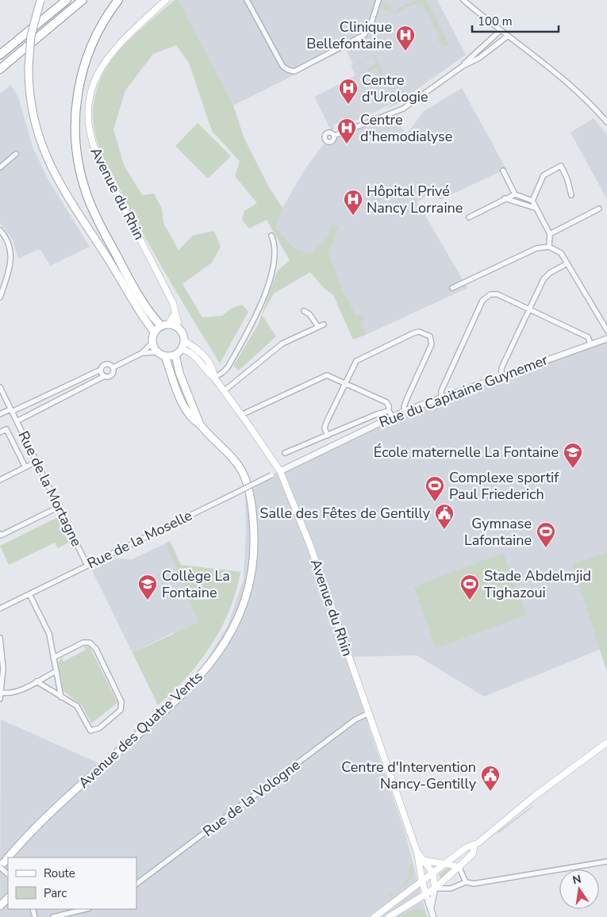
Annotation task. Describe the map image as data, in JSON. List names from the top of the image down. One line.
{"streets":{"main road":["Avenue du Rhin","Avenue des Quatre Vents"],"street":["Rue du Capitaine Guynemer","Rue de la Mortagne","Rue de la Moselle","Rue de la Vologne"]},"crossings":[["Avenue du Rhin","Rue du Capitaine Guynemer"],["Avenue du Rhin","Rue de la Moselle"],["Avenue du Rhin","Avenue des Quatre Vents"],["Avenue du Rhin","Rue de la Vologne"],["Rue du Capitaine Guynemer","Rue de la Moselle"],["Rue de la Mortagne","Rue de la Moselle"]],"places":{"hospital":["Clinique Bellefontaine","Centre d'Urologie","Centre d'hemodialyse","Hôpital Privé Nancy Lorraine"],"school or university":["École maternelle La Fontaine","Collège La Fontaine"],"sports":["Complexe sportif Paul Friederich","Gymnase Lafontaine","Stade Abdelmjid Tighazoui"],"public building":["Salle des Fêtes de Gentilly","Centre d'Intervention Nancy-Gentilly"]},"legend":["Route","Parc"],"scale_bar":"100 m","north":"top"}
